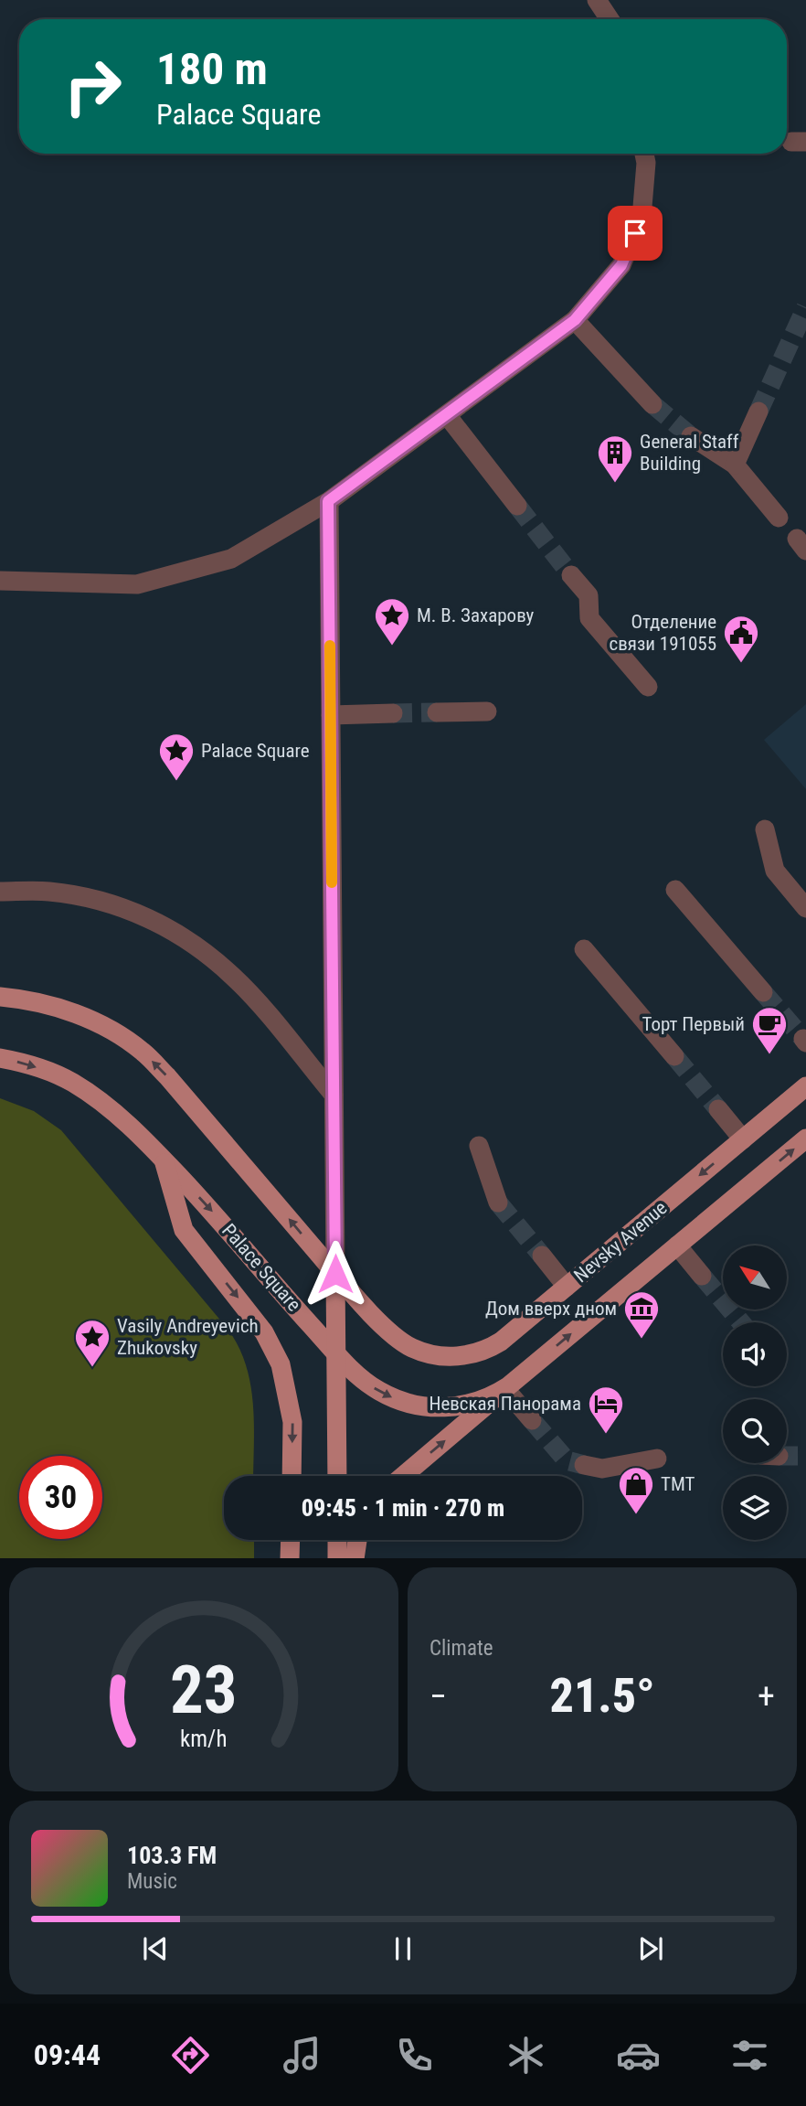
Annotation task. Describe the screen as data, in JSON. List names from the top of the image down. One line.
{"streets":{"main road":["Nevsky Avenue","Palace Square"]},"crossings":[["Nevsky Avenue","Palace Square"]],"places":{"building":["General Staff Building"],"place":["М. В. Захарову","Palace Square","Vasily Andreyevich Zhukovsky"],"public building":["Отделение связи 191055"],"cafe":["Торт Первый"],"museum":["Дом вверх дном"],"hotel":["Невская Панорама"],"shop":["ТМТ"]},"north":"top left","page":{"turn":["180 m","Palace Square"],"limit":"30","trip":"09:45 · 1 min · 270 m","tile":"Climate","heat":["−","21.5°","+"],"song":["103.3 FM","Music"],"tabs":"09:44","gauge":["23","km/h"]}}
